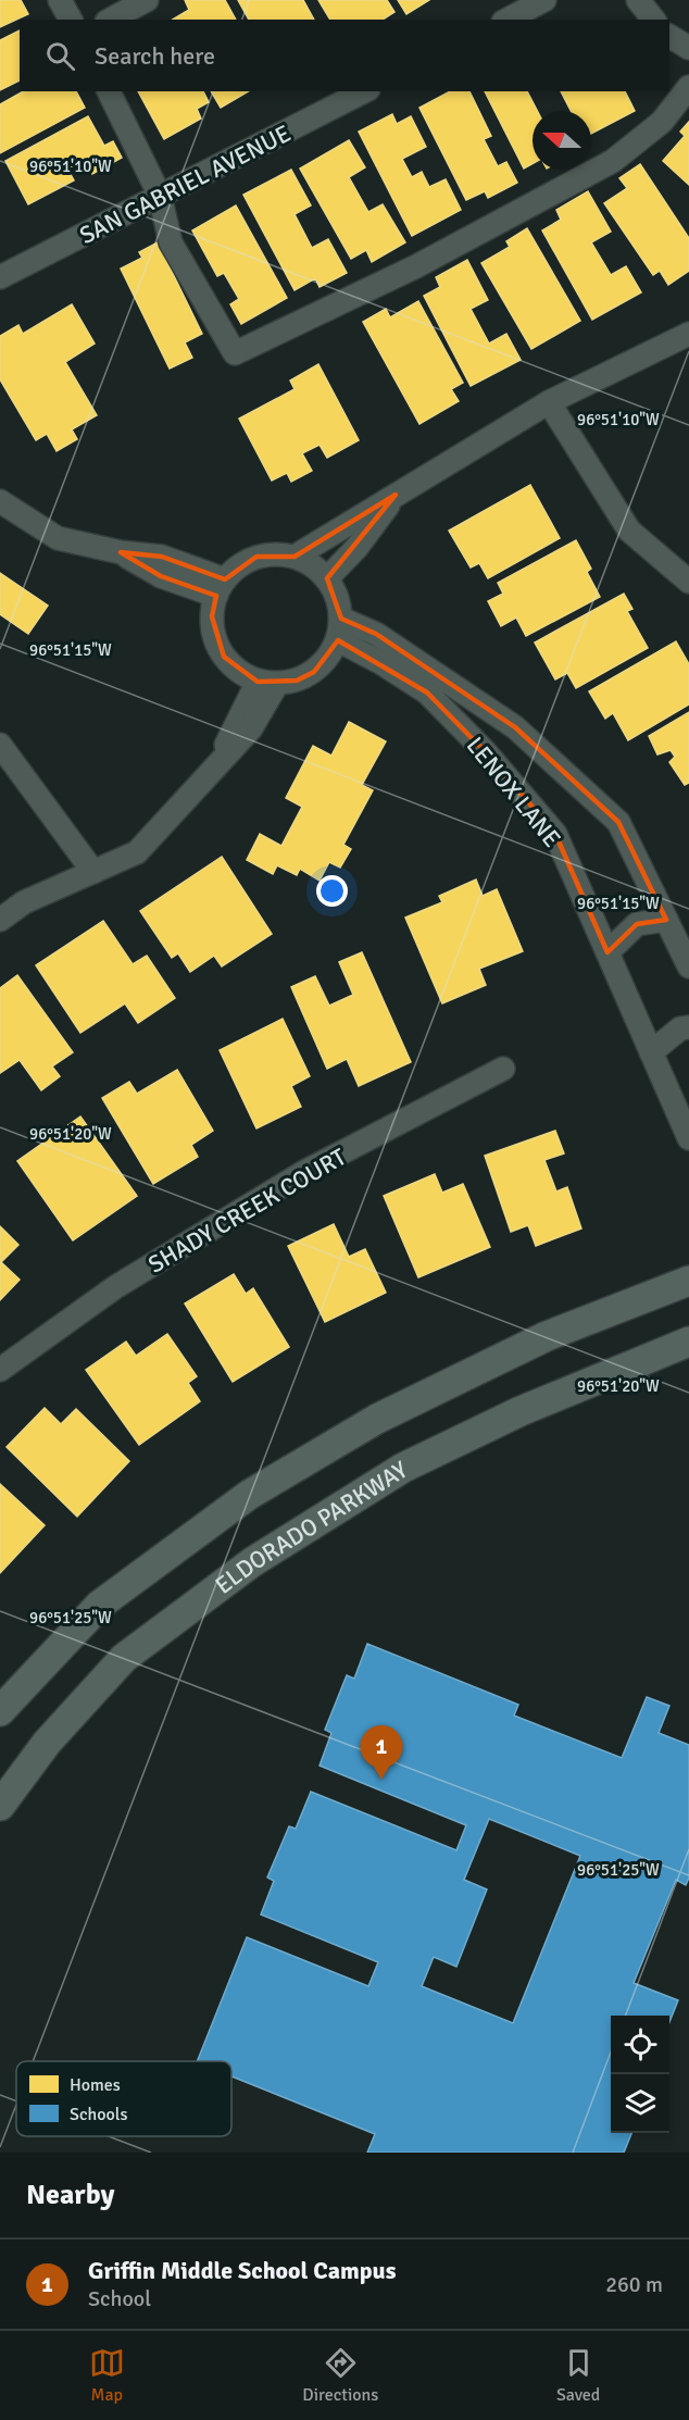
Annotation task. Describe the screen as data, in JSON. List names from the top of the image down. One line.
{"streets":{"main road":["ELDORADO PARKWAY"],"street":["SAN GABRIEL AVENUE","LENOX LANE","SHADY CREEK COURT"]},"legend":["Homes","Schools"],"north":"left","page":{"search":"Search here","pins":"1","heading":"Nearby","list":[{"mark":"1","name":"Griffin Middle School Campus","note":"School","value":"260 m"}],"nav":["Map","Directions","Saved"]},"coordinates":["96°51'10\"W","96°51'15\"W","96°51'20\"W","96°51'25\"W"]}
